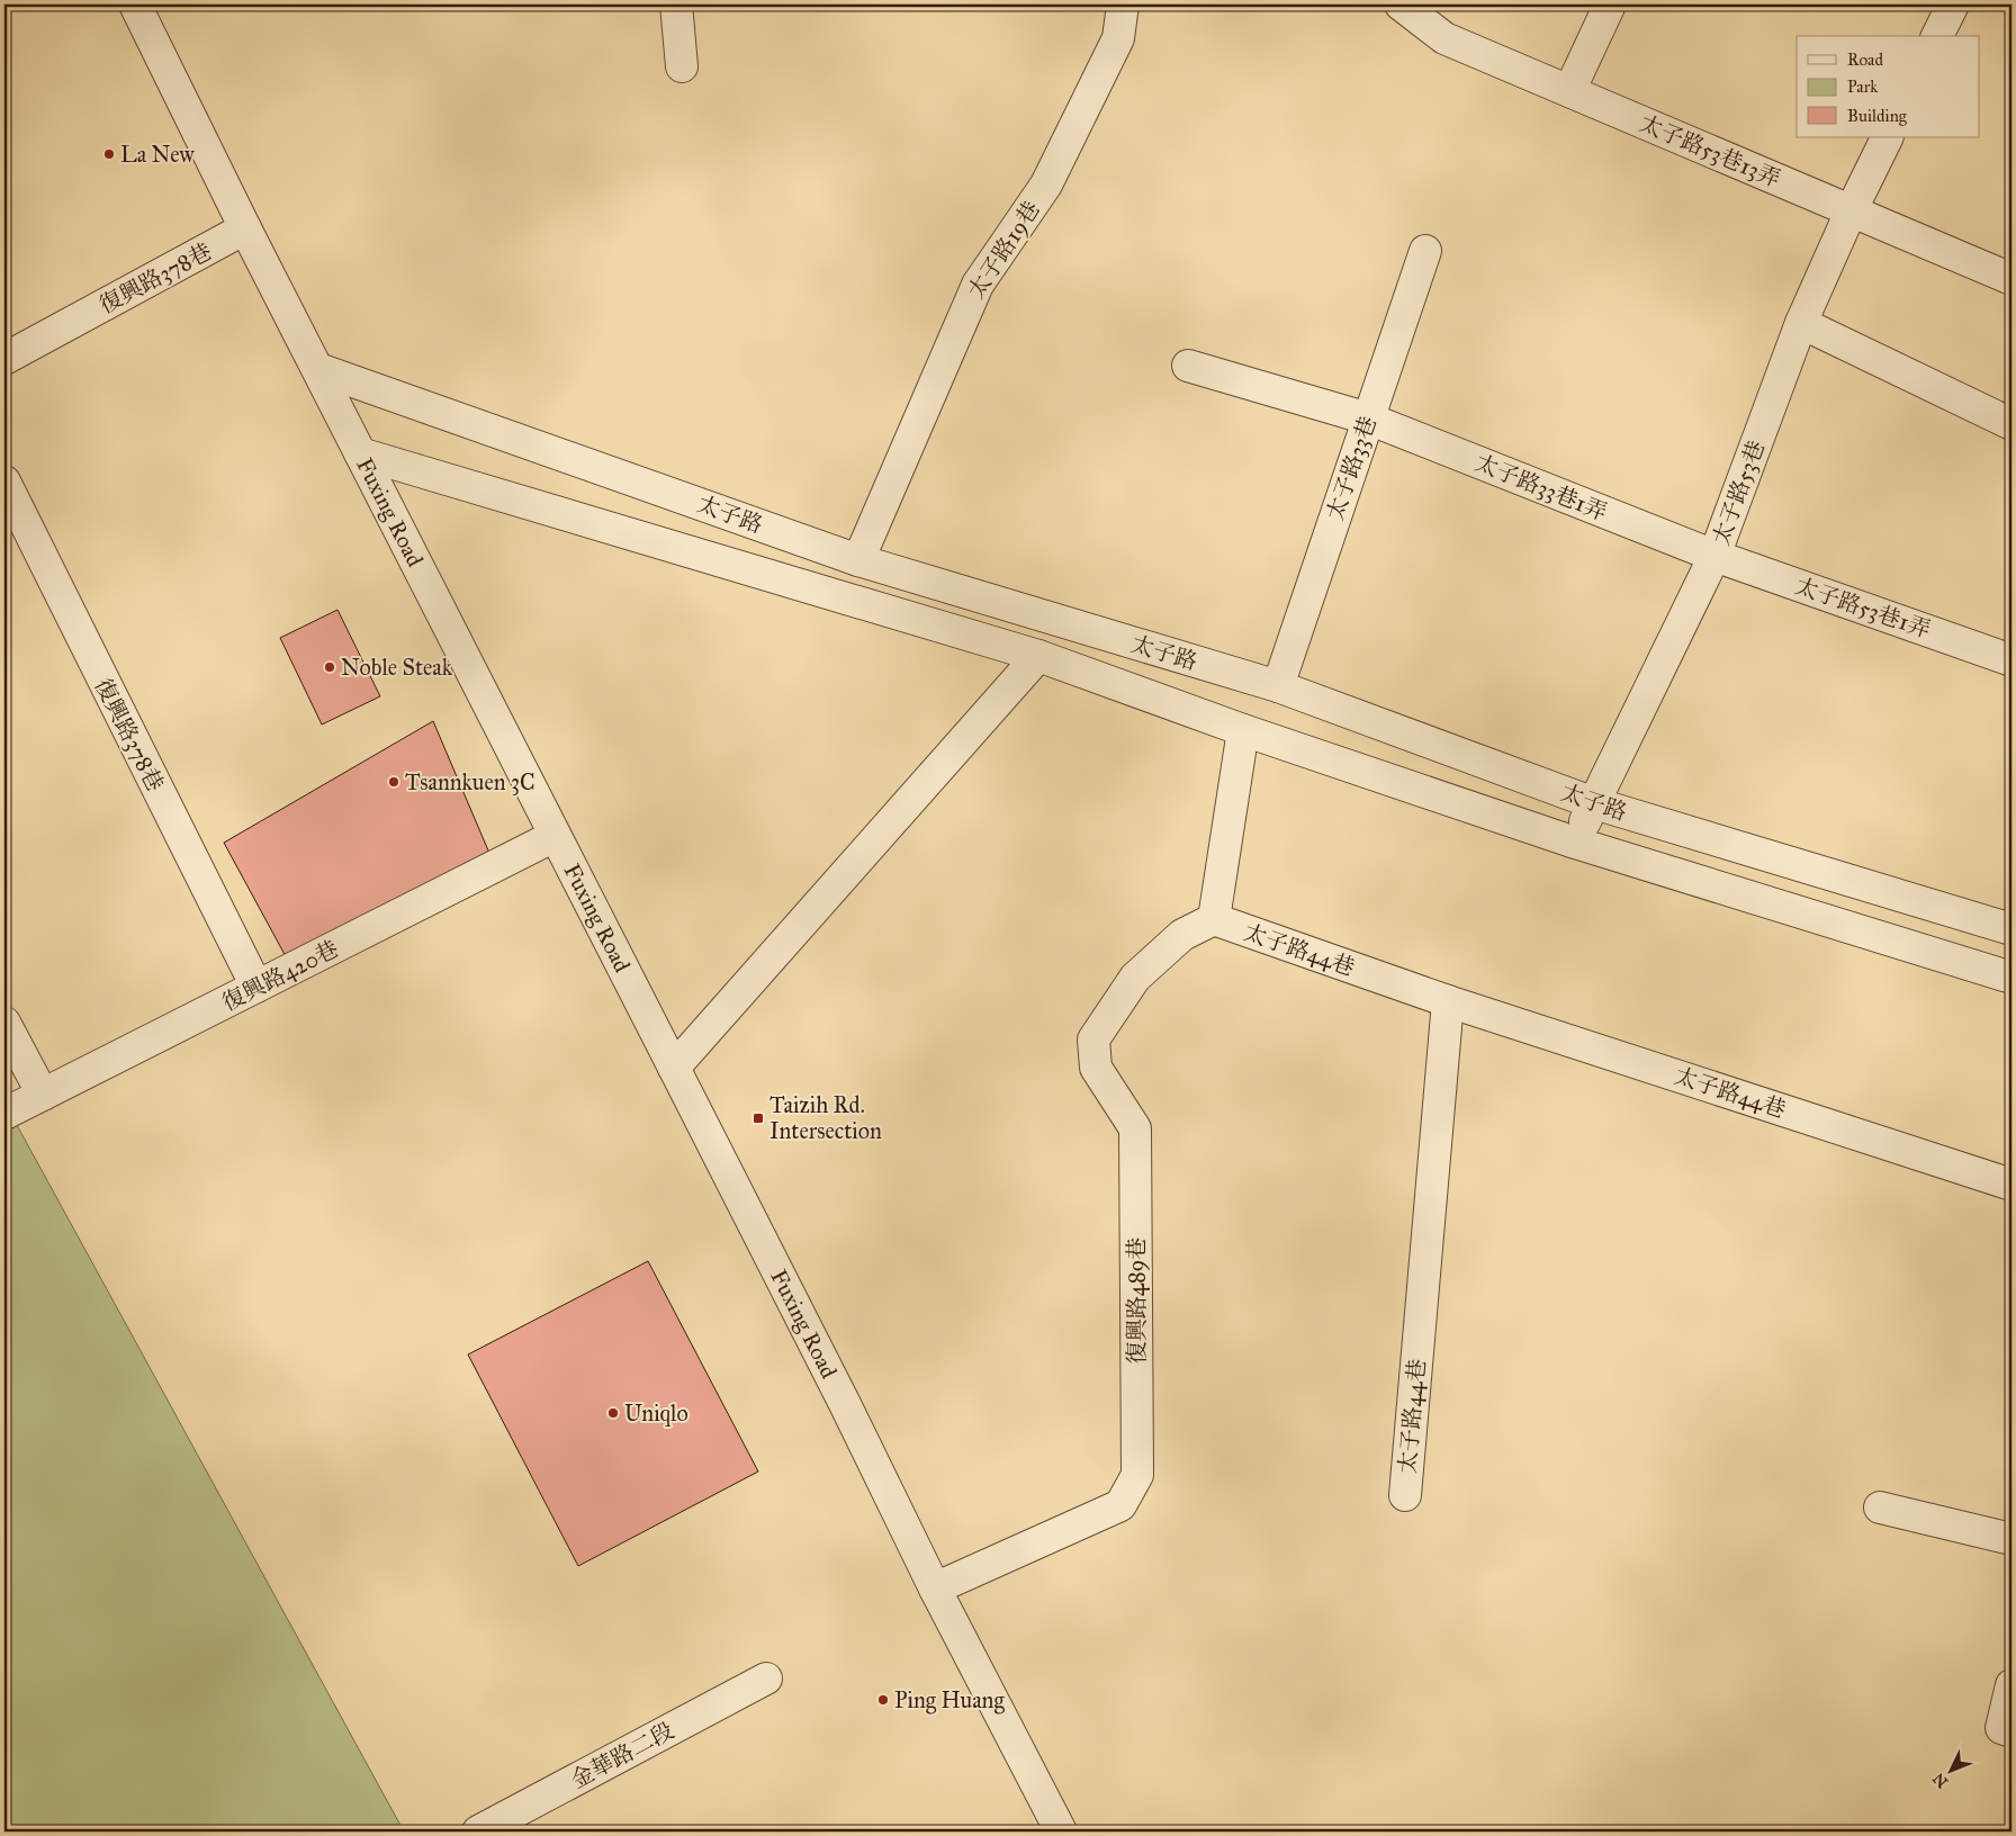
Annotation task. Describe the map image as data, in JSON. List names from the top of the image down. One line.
{"streets":{"street":["太子路53巷13弄","太子路19巷","復興路378巷","太子路33巷","太子路33巷1弄","太子路53巷","Fuxing Road","太子路","太子路53巷1弄","太子路44巷","復興路420巷","復興路489巷","金華路二段"]},"crossings":[["太子路53巷13弄","太子路53巷"],["太子路19巷","太子路"],["復興路378巷","Fuxing Road"],["復興路378巷","復興路420巷"],["太子路33巷","太子路33巷1弄"],["太子路33巷","太子路"],["太子路33巷1弄","太子路53巷"],["太子路33巷1弄","太子路53巷1弄"],["太子路53巷","太子路"],["太子路53巷","太子路53巷1弄"],["Fuxing Road","太子路"],["Fuxing Road","復興路420巷"],["Fuxing Road","復興路489巷"],["太子路","太子路44巷"],["太子路44巷","復興路489巷"]],"places":{"other":["La New","Noble Steak","Tsannkuen 3C","Uniqlo","Ping Huang"],"transit":["Taizih Rd. Intersection"]},"legend":["Road","Park","Building"],"north":"bottom left"}
